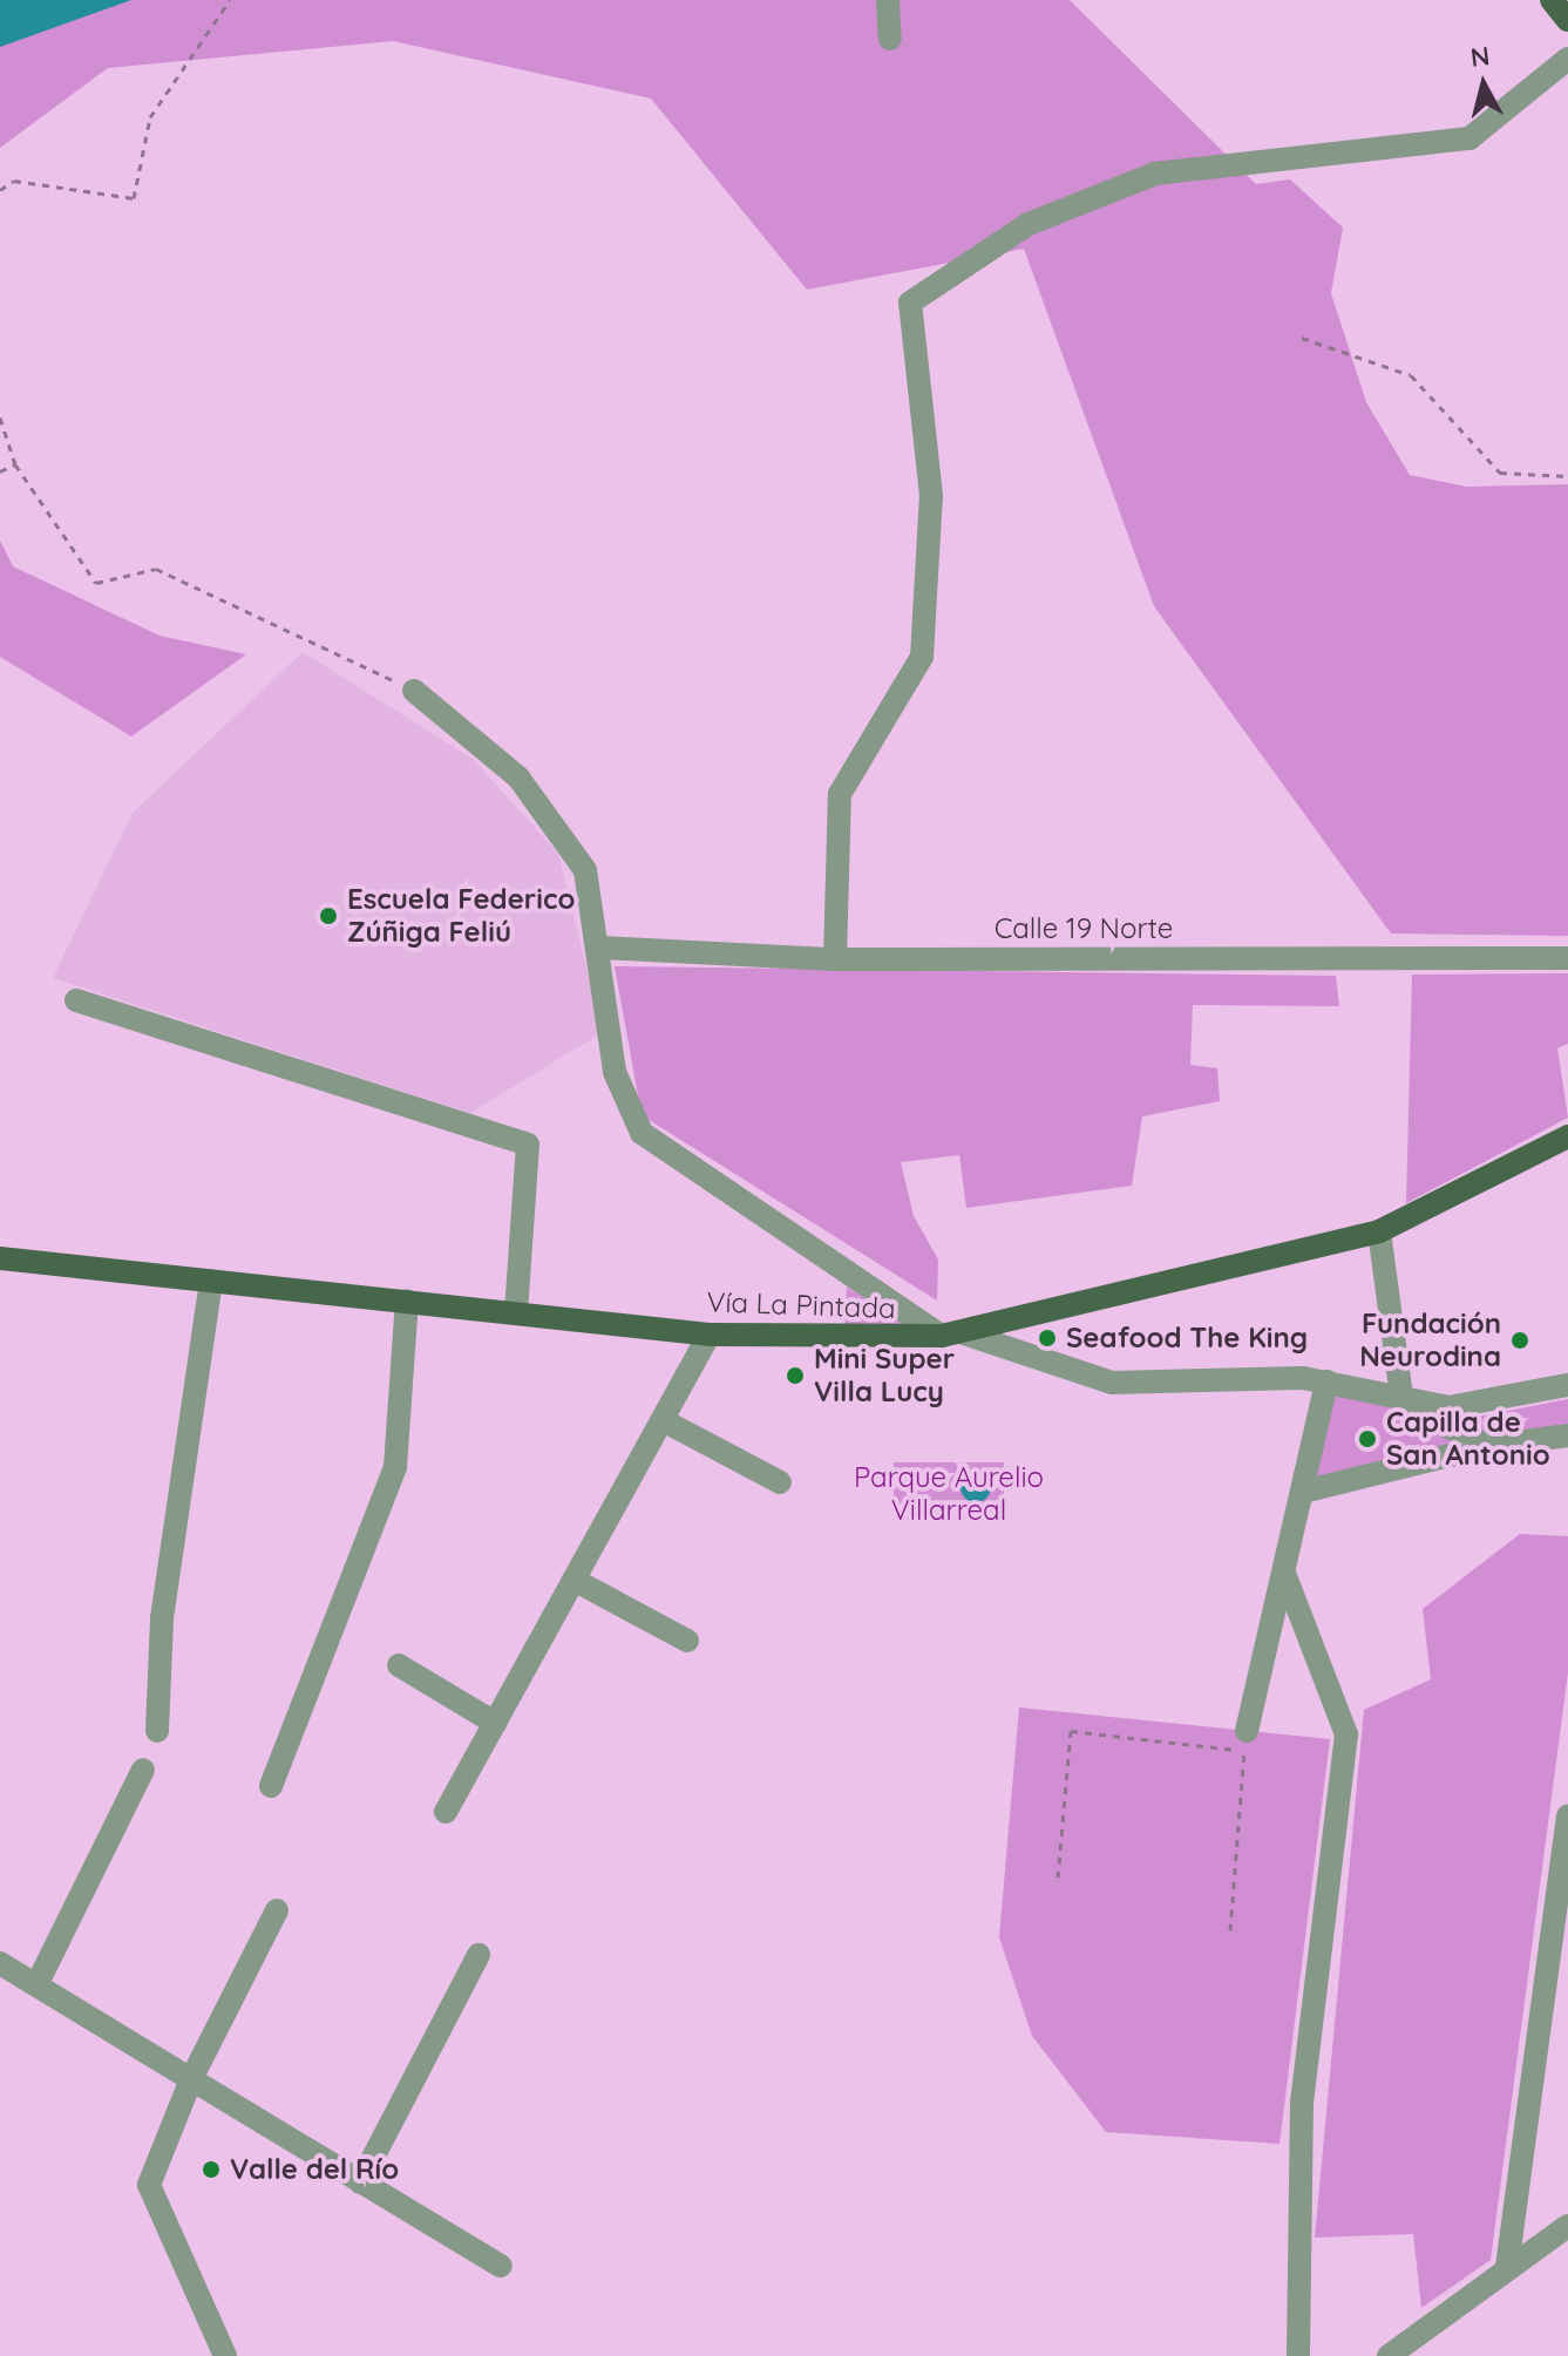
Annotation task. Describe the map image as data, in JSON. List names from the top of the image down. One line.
{"streets":{"main road":["Vía La Pintada"],"street":["Calle 19 Norte"]},"parks":["Parque Aurelio Villarreal"],"places":["Escuela Federico Zúñiga Feliú","Seafood The King","Fundación Neurodina","Mini Super Villa Lucy","Capilla de San Antonio","Valle del Río"],"north":"top"}
